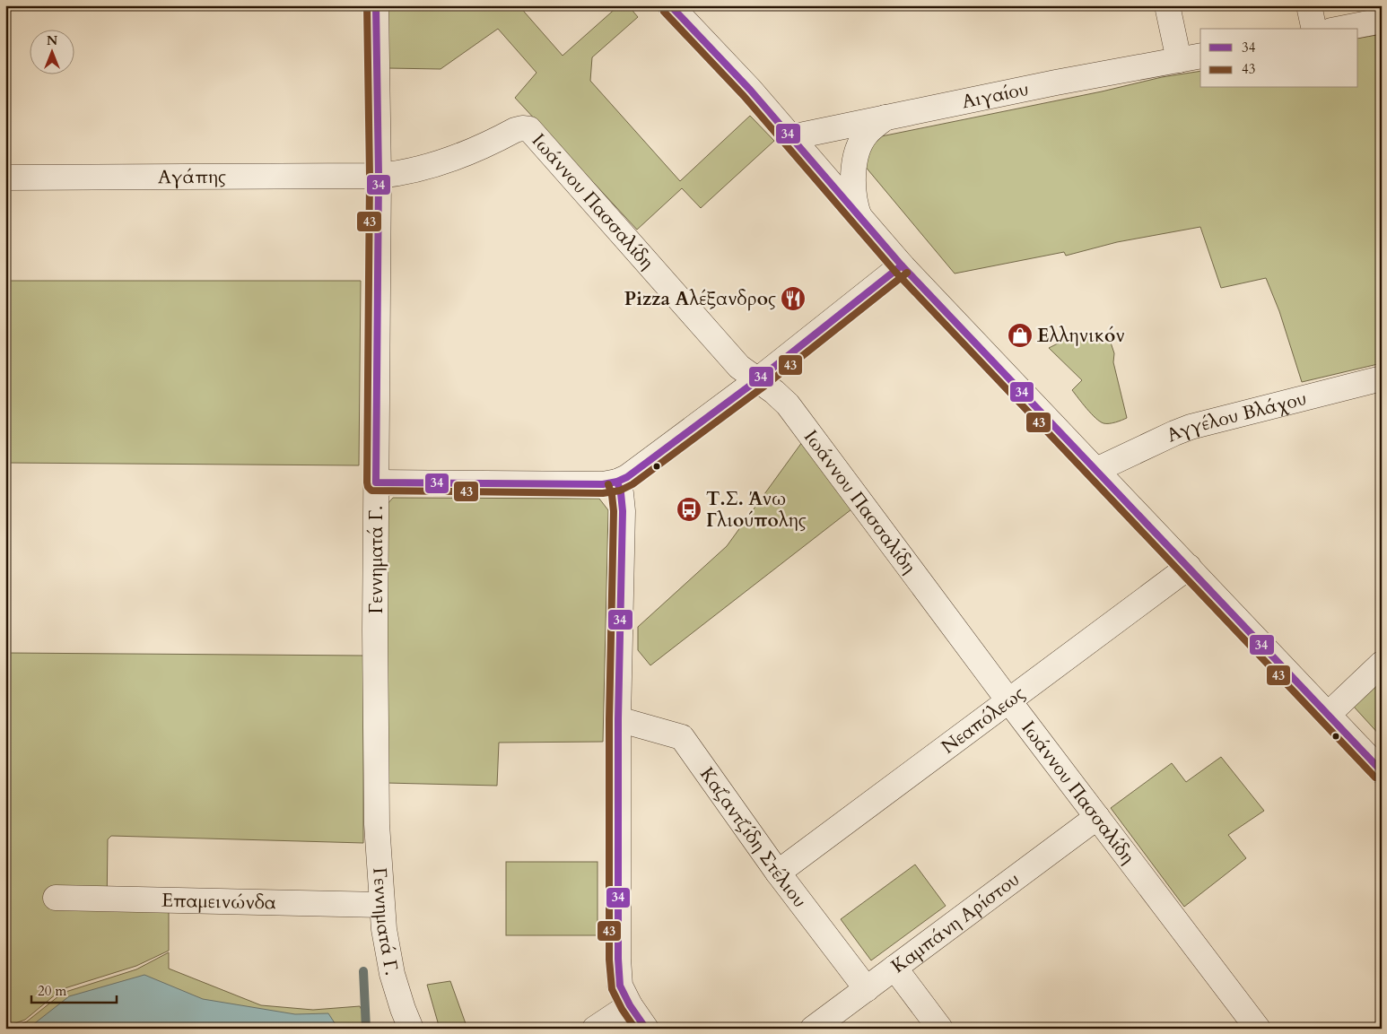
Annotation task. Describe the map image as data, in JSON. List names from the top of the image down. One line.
{"streets":{"street":["Αιγαίου","Αγάπης","Ιωάννου Πασσαλίδη","Αγγέλου Βλάχου","Γεννηματά Γ.","Νεαπόλεως","Καζαντζίδη Στέλιου","Επαμεινώνδα","Καμπάνη Αρίστου"]},"crossings":[["Αγάπης","Ιωάννου Πασσαλίδη"],["Αγάπης","Γεννηματά Γ."],["Ιωάννου Πασσαλίδη","Γεννηματά Γ."],["Ιωάννου Πασσαλίδη","Νεαπόλεως"],["Ιωάννου Πασσαλίδη","Καμπάνη Αρίστου"],["Γεννηματά Γ.","Επαμεινώνδα"],["Νεαπόλεως","Καζαντζίδη Στέλιου"],["Καζαντζίδη Στέλιου","Καμπάνη Αρίστου"]],"places":{"restaurant":["Pizza Αλέξανδρος"],"shop":["Ελληνικόν"],"bus stop":["Τ.Σ. Άνω Γλιούπολης"]},"lines":["transit line 34","transit line 43"],"legend":["34","43"],"scale_bar":"20 m","north":"top"}
